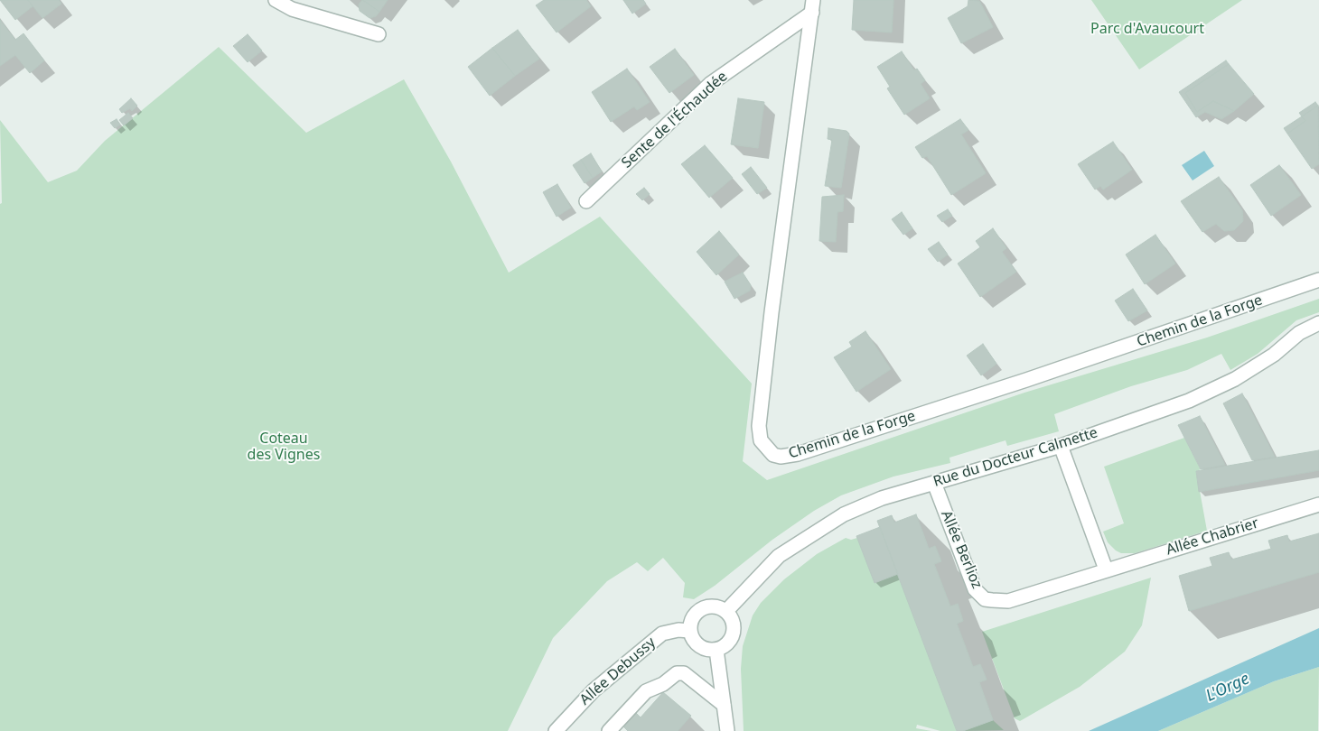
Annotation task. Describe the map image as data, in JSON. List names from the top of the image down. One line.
{"streets":{"street":["Sente de l'Échaudée","Chemin de la Forge","Rue du Docteur Calmette","Allée Chabrier","Allée Berlioz","Allée Debussy"]},"crossings":[["Sente de l'Échaudée","Chemin de la Forge"],["Rue du Docteur Calmette","Allée Berlioz"],["Rue du Docteur Calmette","Allée Debussy"],["Allée Chabrier","Allée Berlioz"]],"water":["L'Orge"],"parks":["Parc d'Avaucourt","Coteau des Vignes"]}
